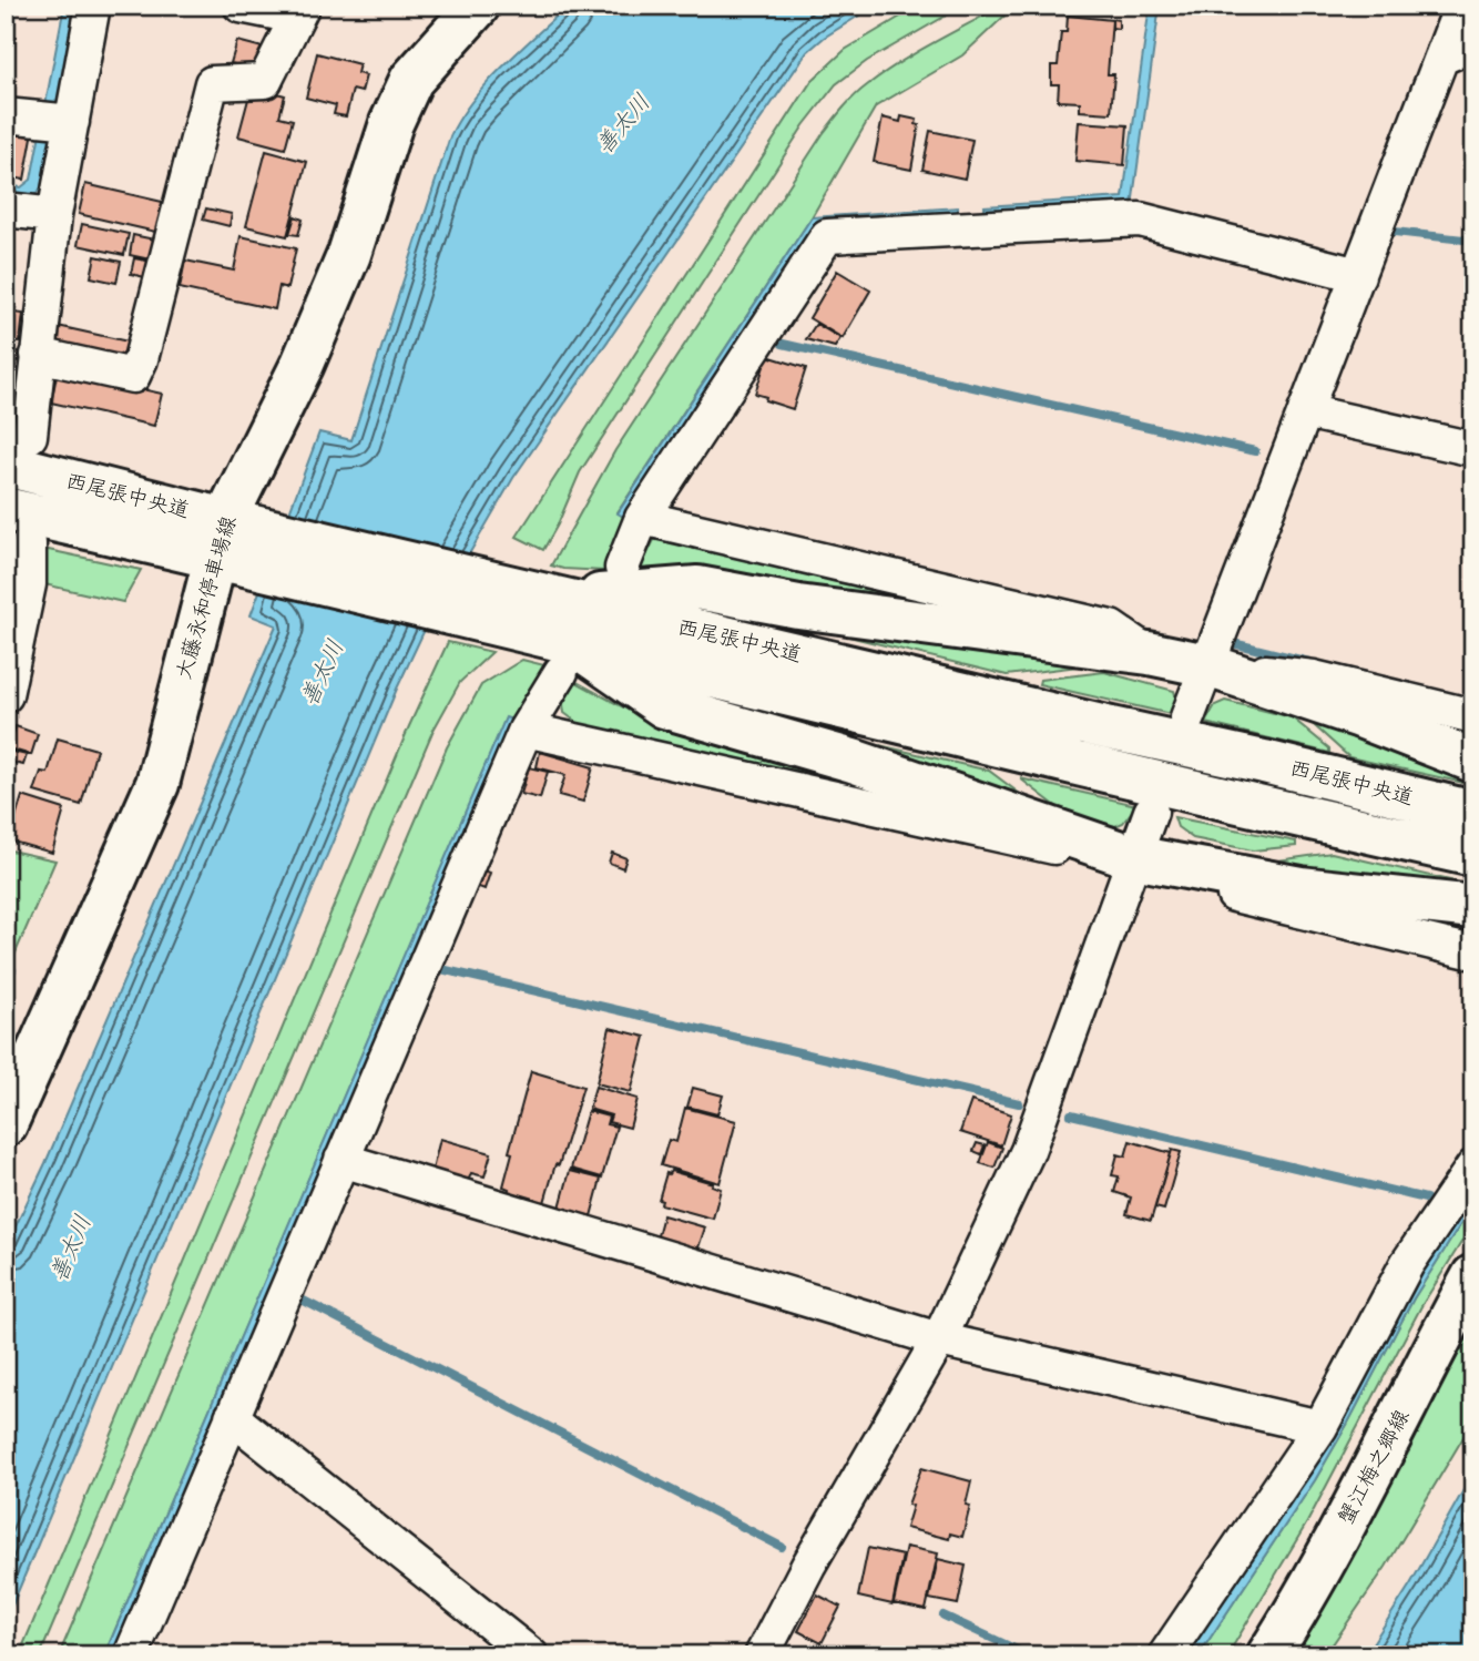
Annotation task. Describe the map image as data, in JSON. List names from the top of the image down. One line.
{"streets":{"main road":["西尾張中央道","大藤永和停車場線","蟹江梅之郷線"]},"crossings":[["西尾張中央道","大藤永和停車場線"]],"water":["善太川"]}
